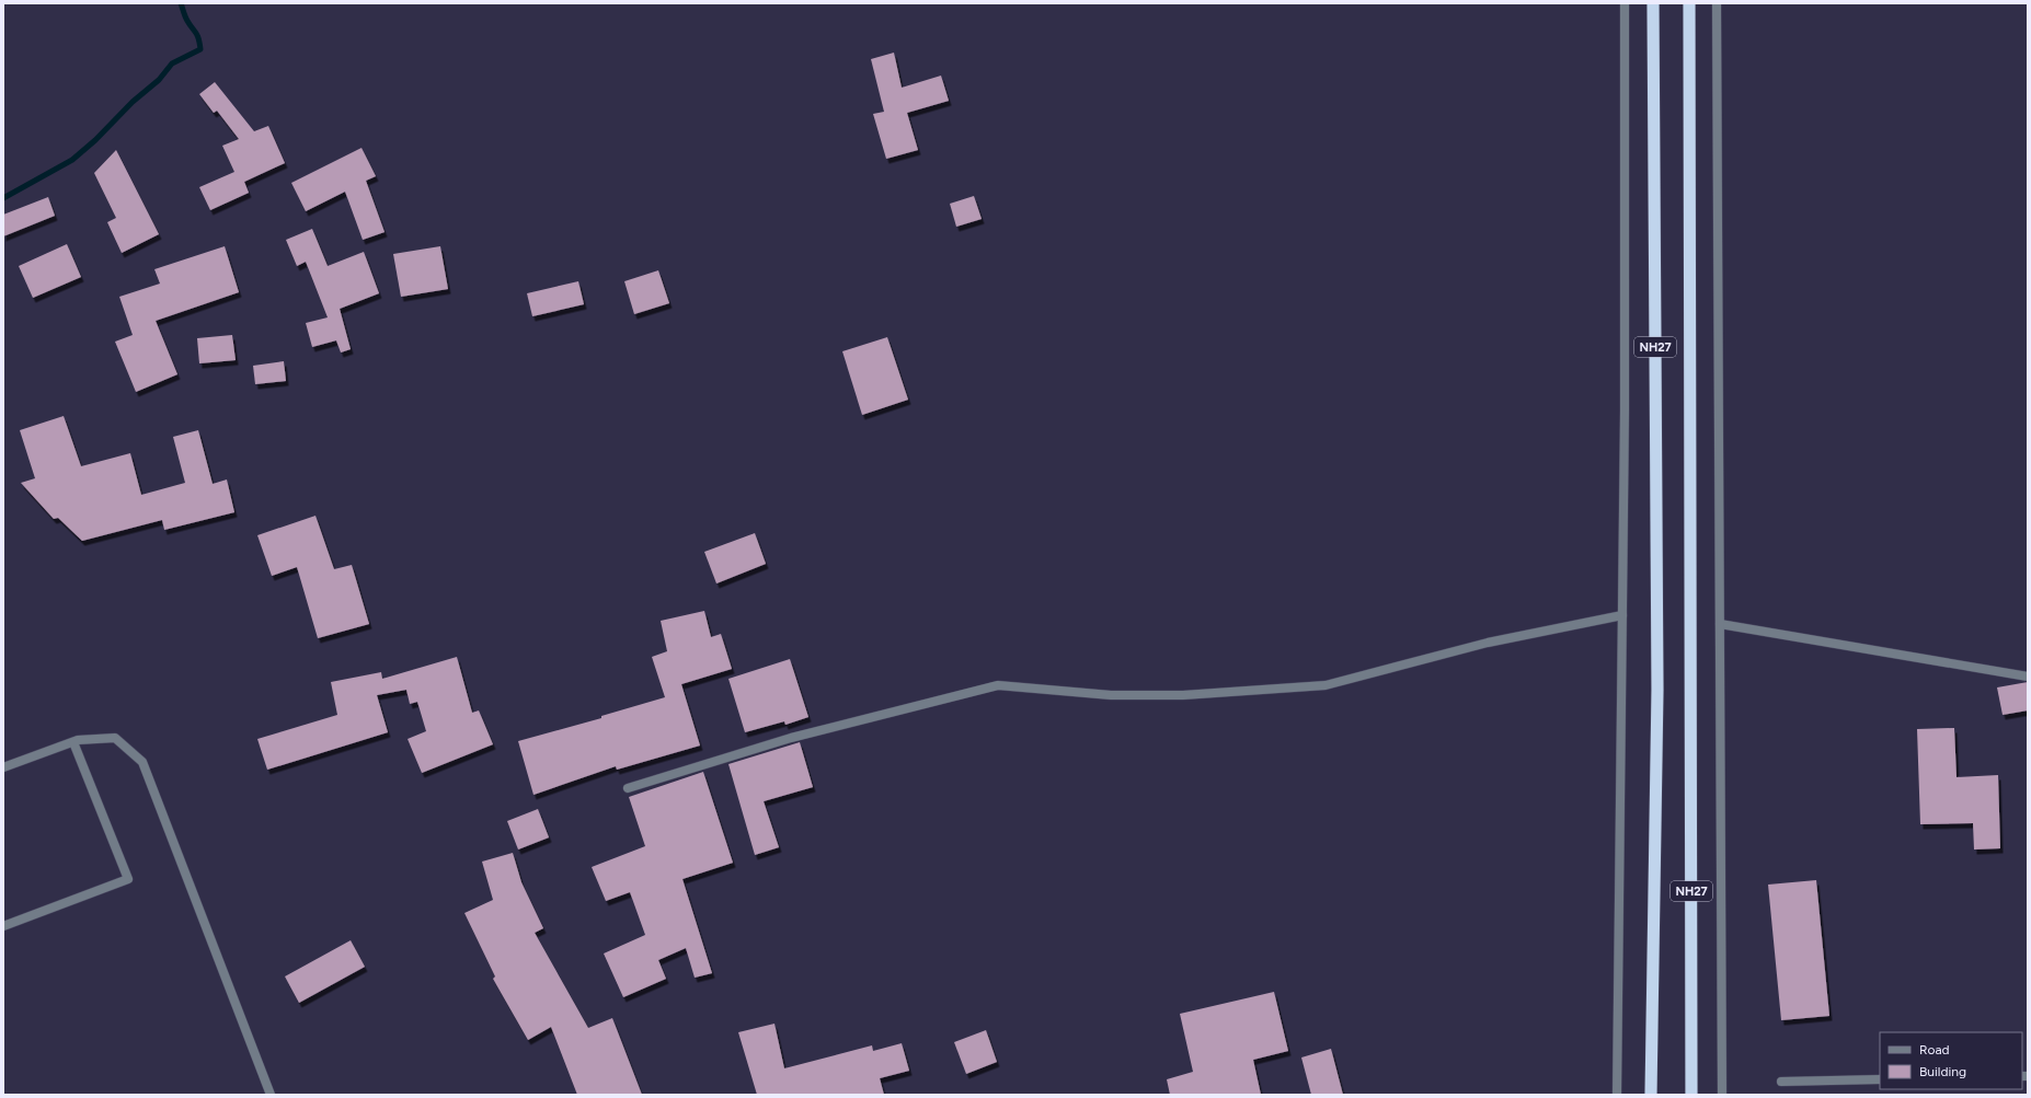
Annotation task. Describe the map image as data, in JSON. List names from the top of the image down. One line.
{"streets":{"highway":["NH27"]},"legend":["Road","Building"]}
